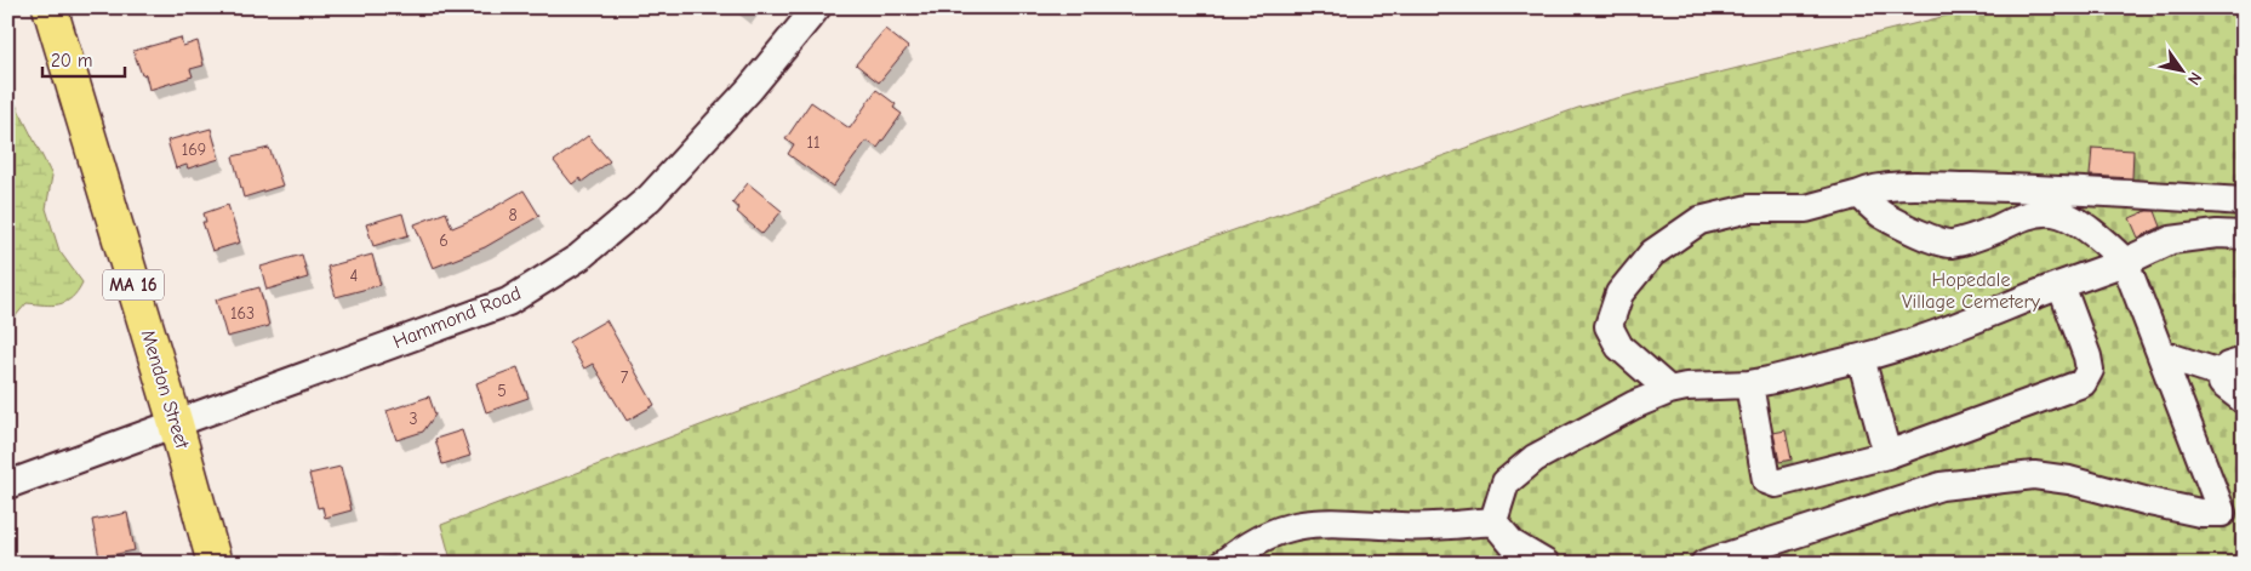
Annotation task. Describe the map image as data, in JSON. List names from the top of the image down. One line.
{"streets":{"main road":["MA 16","Mendon Street"],"street":["Hammond Road"]},"crossings":[["Hammond Road","Mendon Street"]],"parks":["Hopedale Village Cemetery"],"house_numbers":["11","169","8","6","4","163","7","5","3"],"scale_bar":"20 m","north":"bottom right"}
